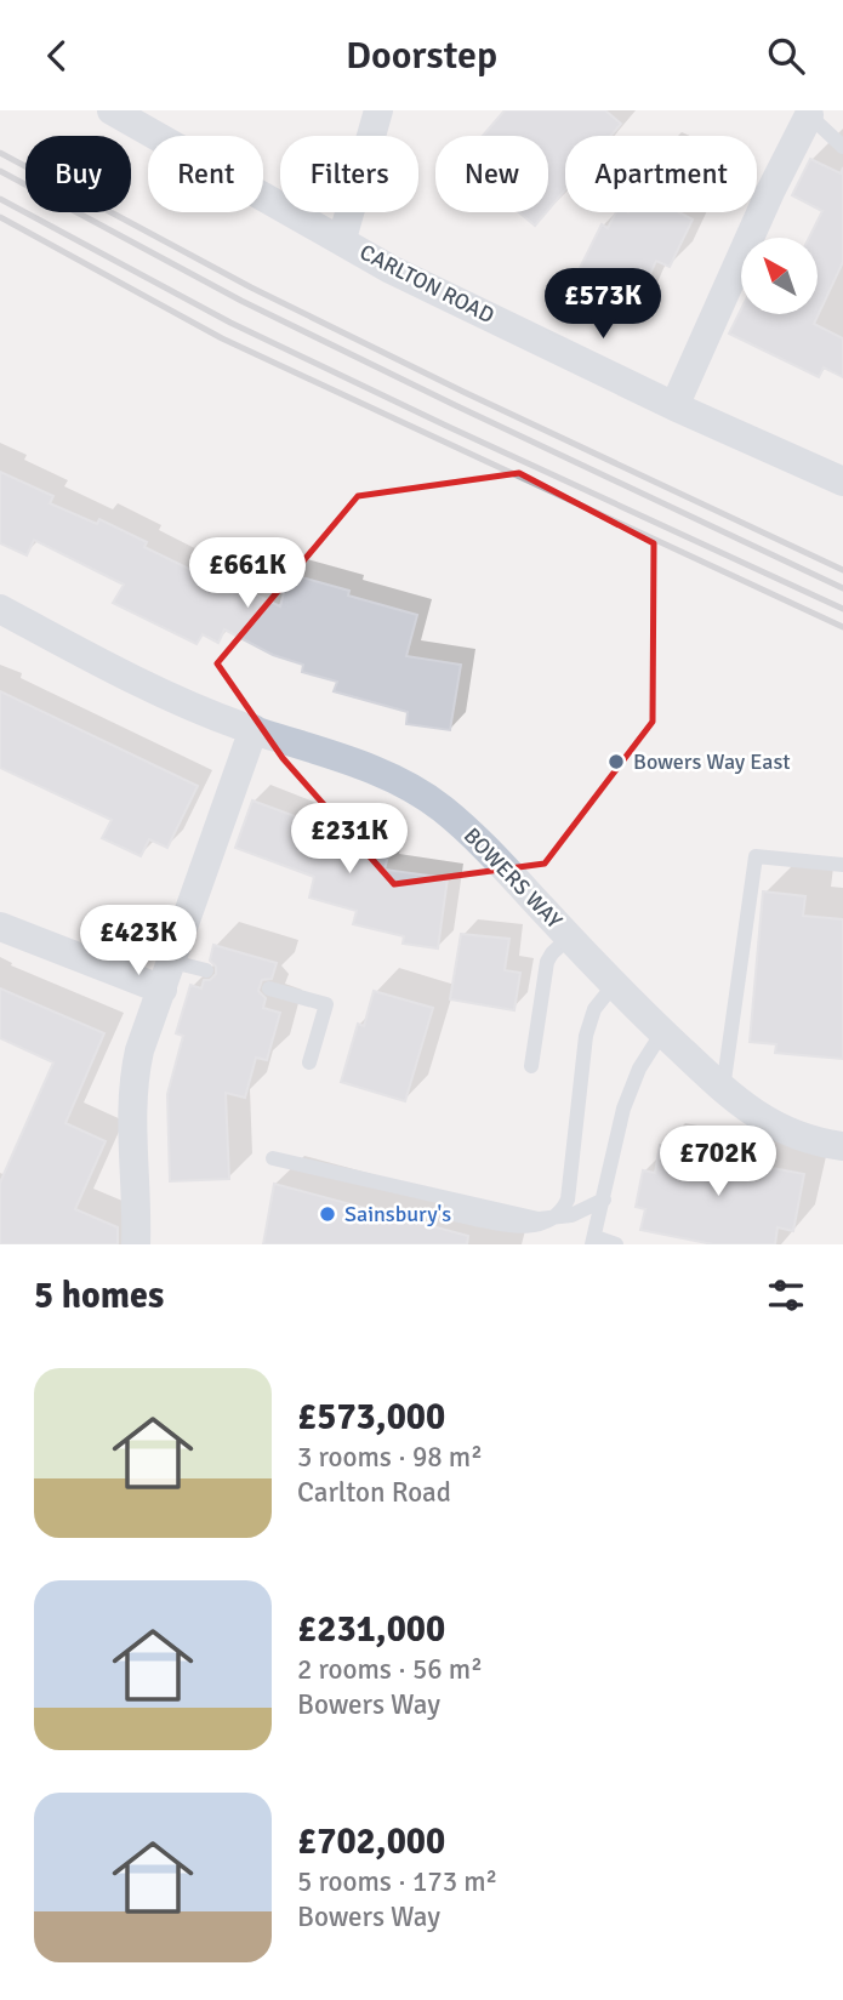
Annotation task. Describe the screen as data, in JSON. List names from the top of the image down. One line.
{"streets":{"street":["CARLTON ROAD","BOWERS WAY"]},"places":["Bowers Way East","Sainsbury's"],"north":"top left","page":{"header":"Doorstep","chip":["Buy","Rent","Filters","New","Apartment"],"price":["£573K","£661K","£231K","£423K","£702K"],"heading":"5 homes","list":[{"name":"£573,000","note":"3 rooms · 98 m² · Carlton Road"},{"name":"£231,000","note":"2 rooms · 56 m² · Bowers Way"},{"name":"£702,000","note":"5 rooms · 173 m² · Bowers Way"}]}}
